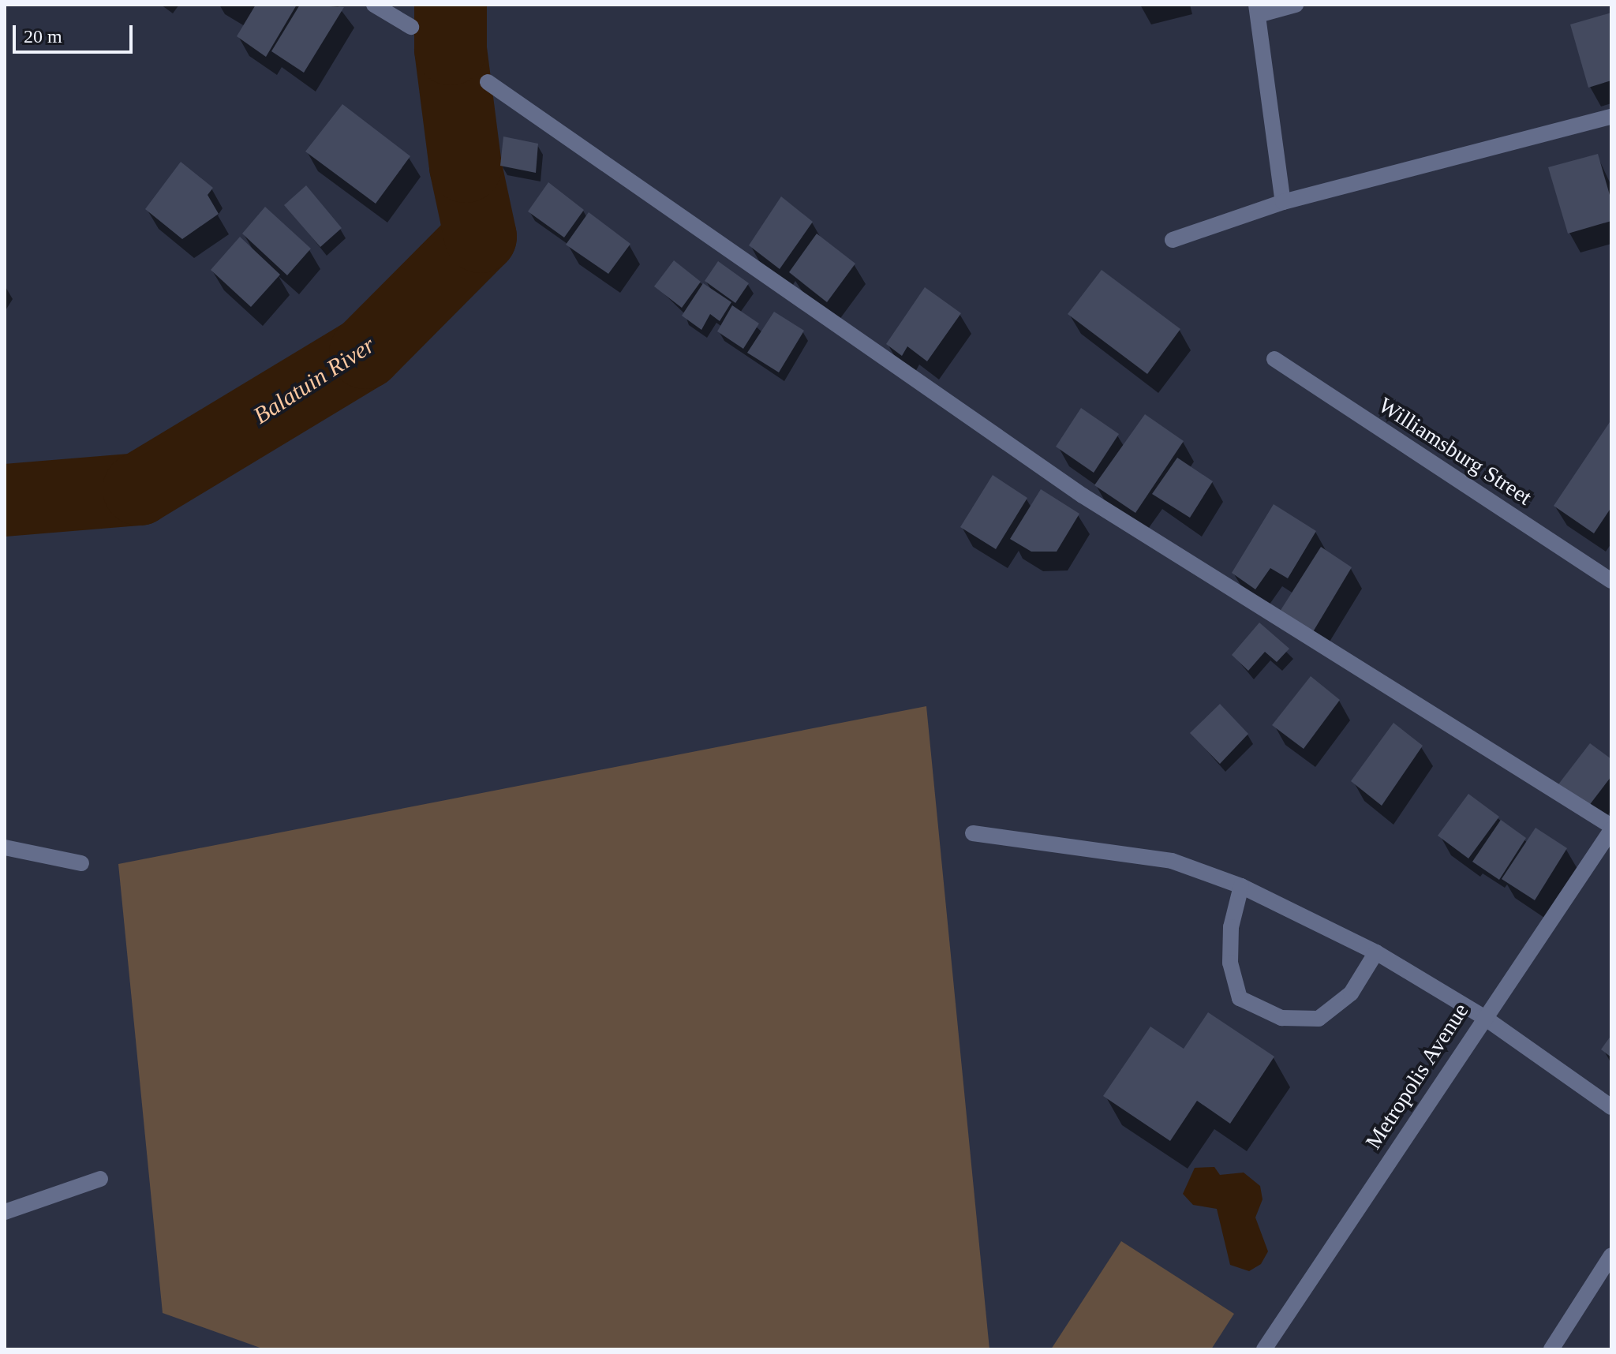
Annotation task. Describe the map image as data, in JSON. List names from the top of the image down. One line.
{"streets":{"street":["Williamsburg Street","Metropolis Avenue"]},"water":["Balatuin River"],"scale_bar":"20 m"}
